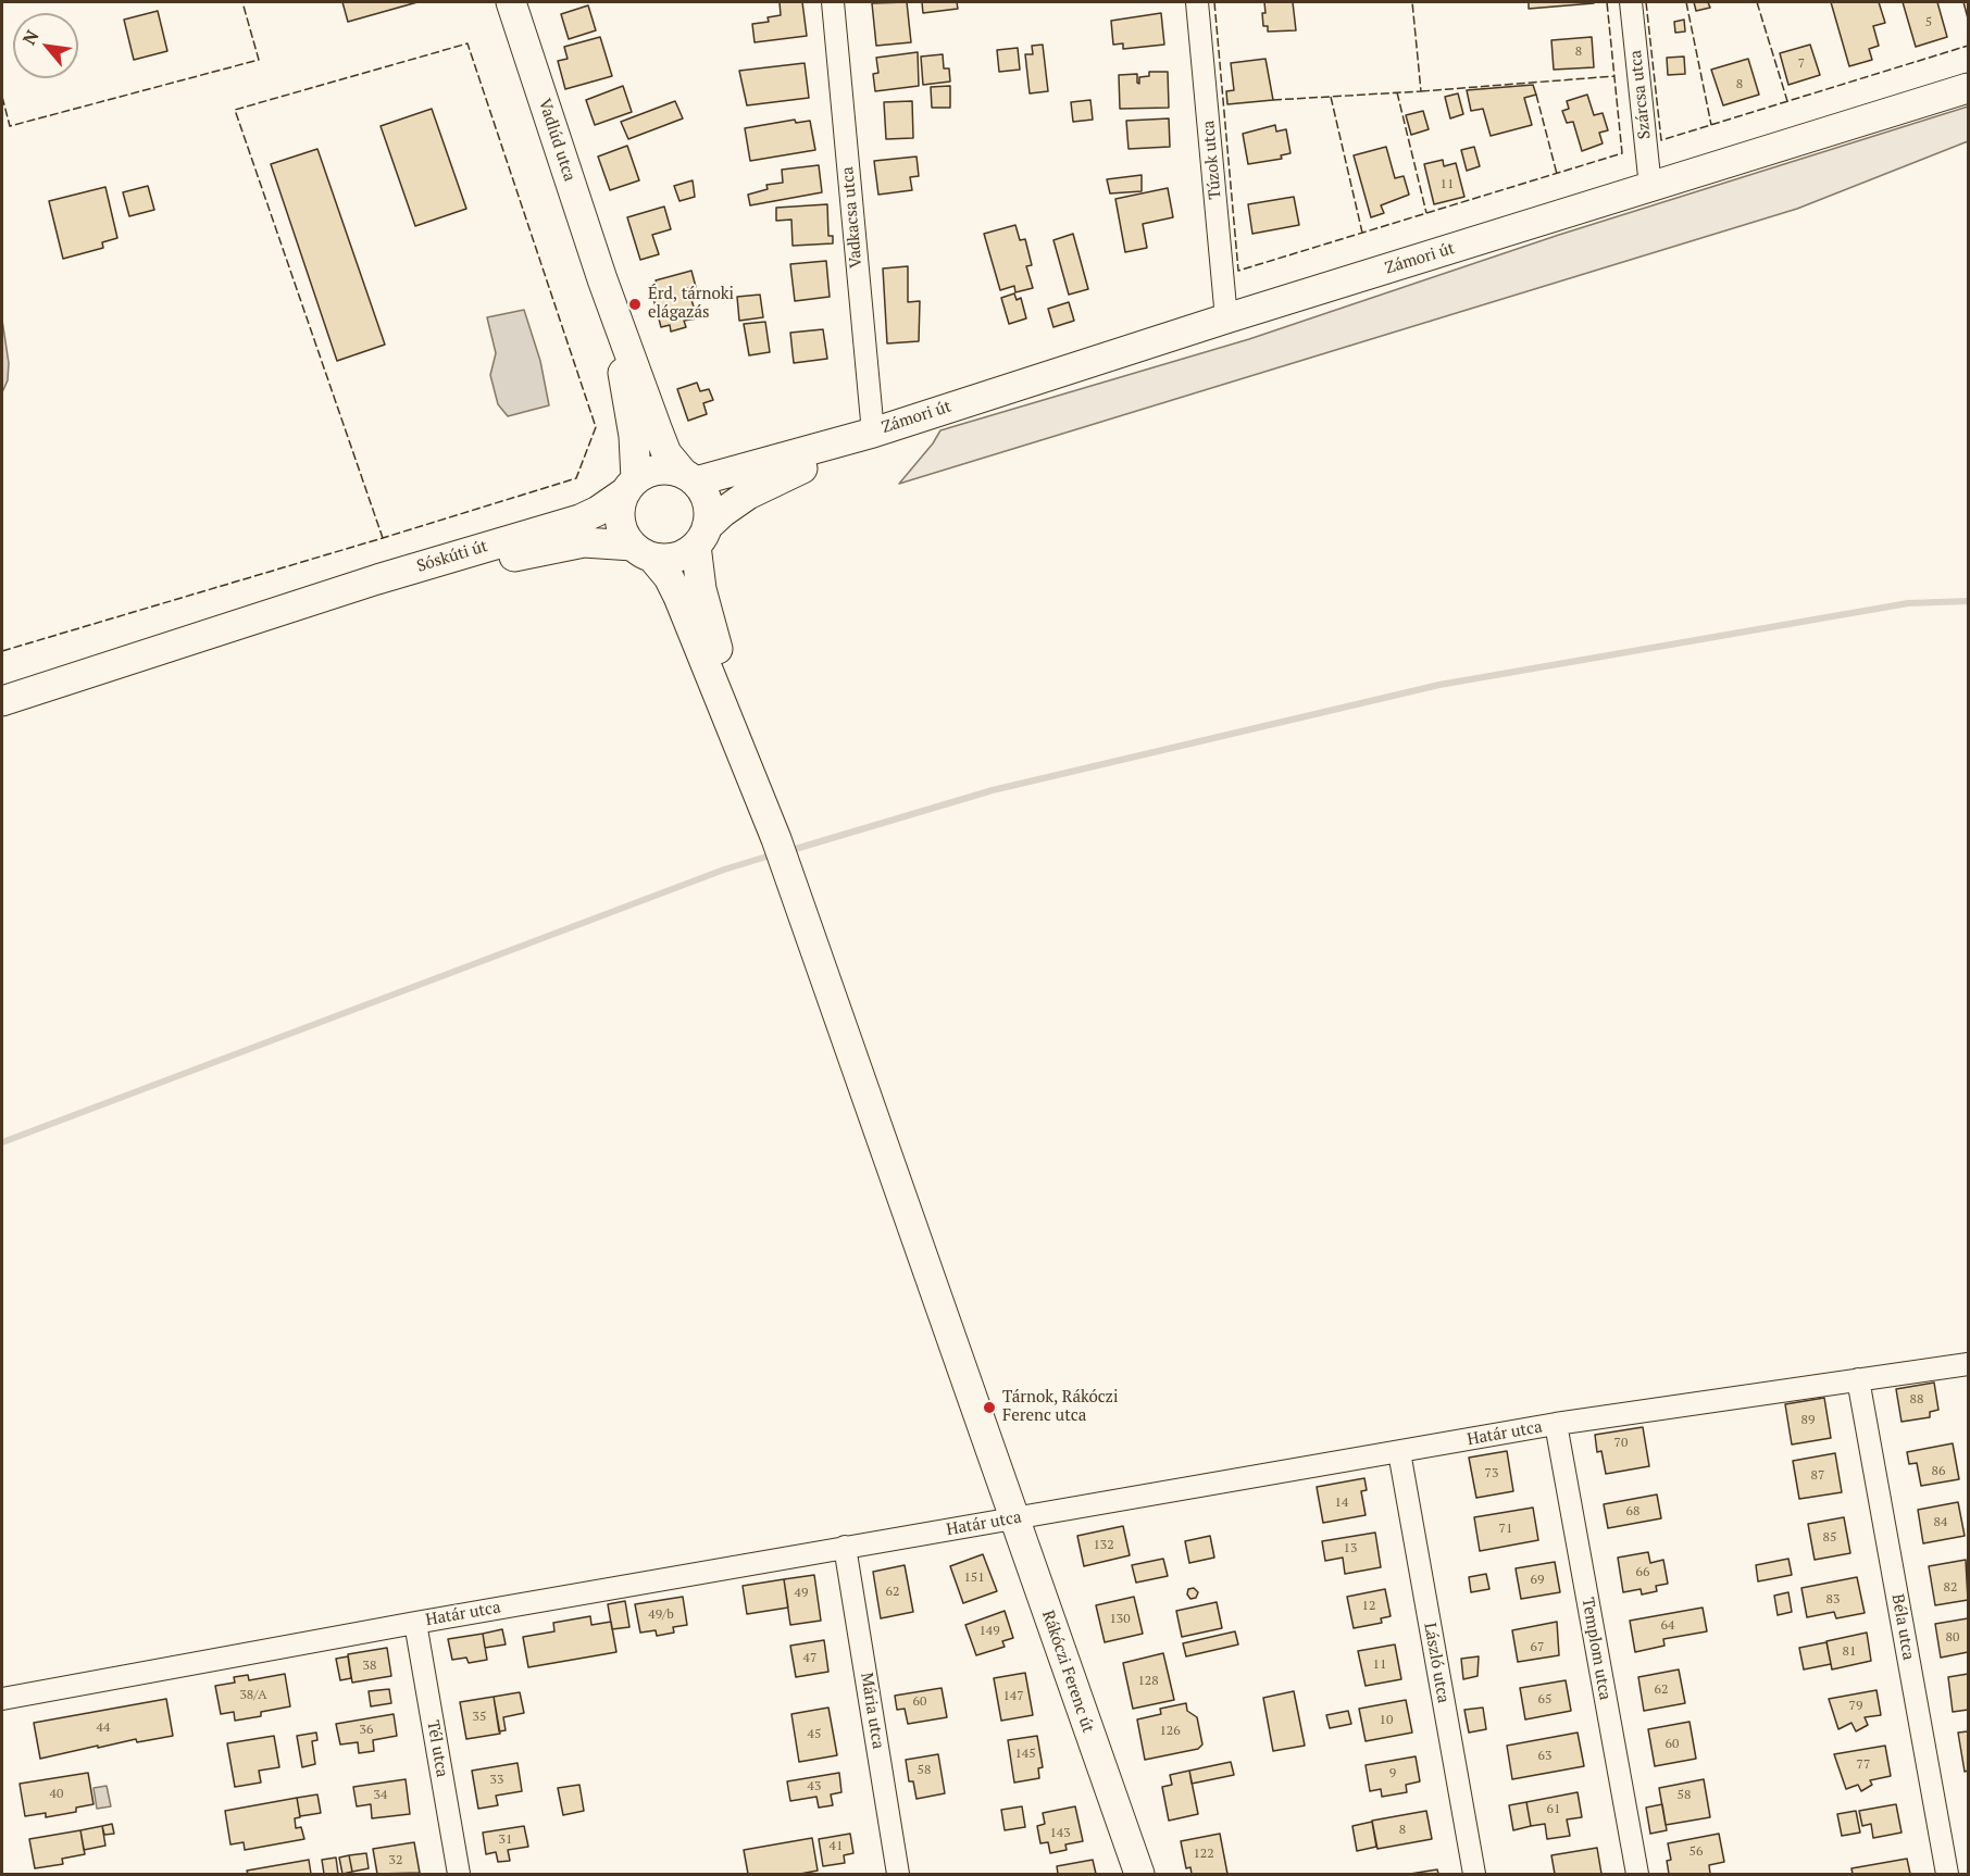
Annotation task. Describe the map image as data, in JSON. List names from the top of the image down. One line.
{"streets":{"main road":["Vadlúd utca","Zámori út","Sóskúti út","Rákóczi Ferenc út"],"street":["Szárcsa utca","Túzok utca","Vadkacsa utca","Határ utca","Béla utca","Templom utca","László utca","Mária utca","Tél utca"]},"crossings":[["Szárcsa utca","Zámori út"],["Vadlúd utca","Zámori út"],["Vadlúd utca","Sóskúti út"],["Túzok utca","Zámori út"],["Vadkacsa utca","Zámori út"],["Zámori út","Sóskúti út"],["Határ utca","Béla utca"],["Határ utca","Templom utca"],["Határ utca","László utca"],["Határ utca","Rákóczi Ferenc út"],["Határ utca","Mária utca"],["Határ utca","Tél utca"]],"places":["Érd, tárnoki elágazás","Tárnok, Rákóczi Ferenc utca"],"house_numbers":["5","8","7","8","11","88","89","70","86","73","87","14","68","84","71","85","132","13","66","151","69","82","62","49","83","12","49/b","130","64","149","80","67","81","47","11","38","128","62","38/A","147","65","60","79","35","10","44","36","126","45","60","145","63","77","58","9","33","43","40","34","58","61","8","143","31","41","56","122","32"],"north":"top left"}
